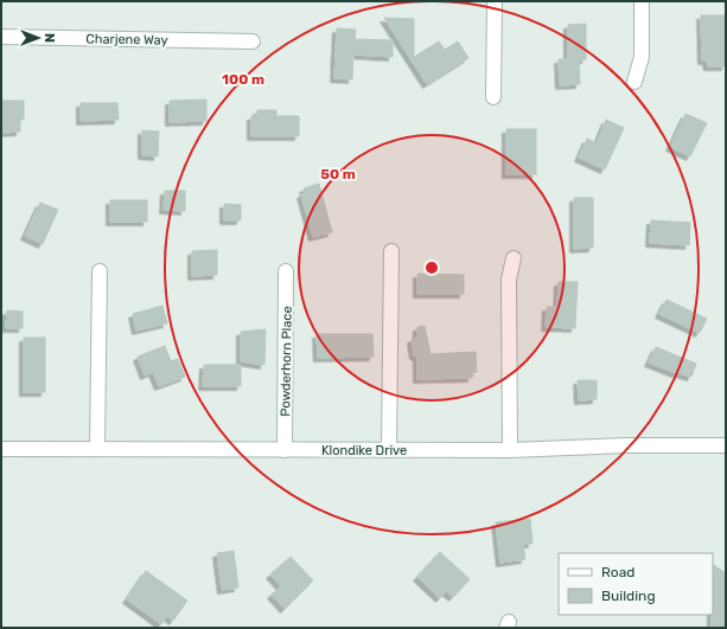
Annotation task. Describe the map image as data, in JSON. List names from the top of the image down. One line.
{"streets":{"street":["Charjene Way","Powderhorn Place","Klondike Drive"]},"crossings":[["Powderhorn Place","Klondike Drive"]],"legend":["Road","Building"],"north":"right","rings":["100 m","50 m"]}
